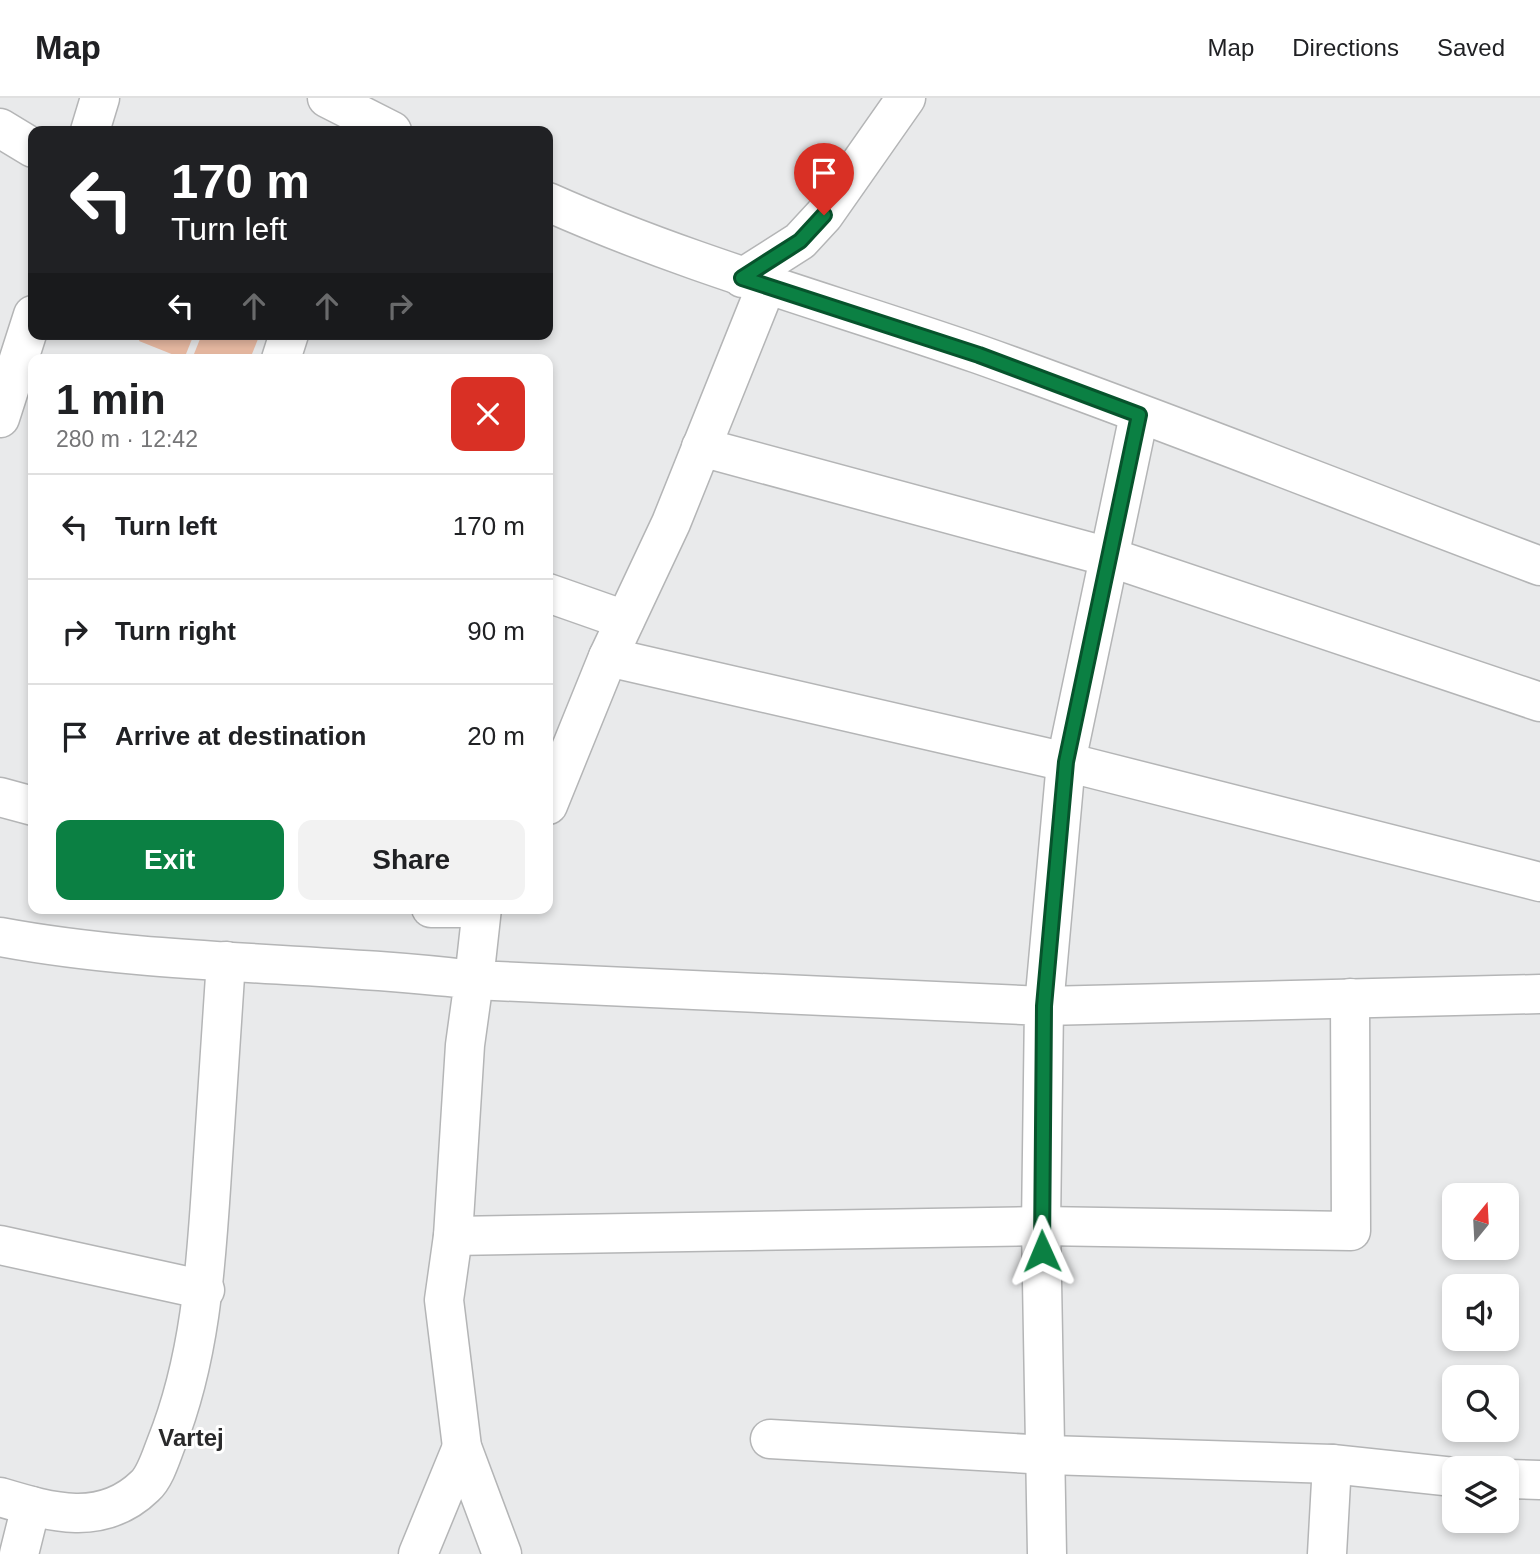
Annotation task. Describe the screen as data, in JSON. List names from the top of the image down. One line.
{"districts":["Vartej"],"north":"top","page":{"header":"Map","nav":["Map","Directions","Saved"],"turn":["170 m","Turn left"],"heading":["1 min","280 m · 12:42"],"list":[{"name":"Turn left","value":"170 m"},{"name":"Turn right","value":"90 m"},{"name":"Arrive at destination","value":"20 m"}],"buttons":["Exit","Share"]}}
